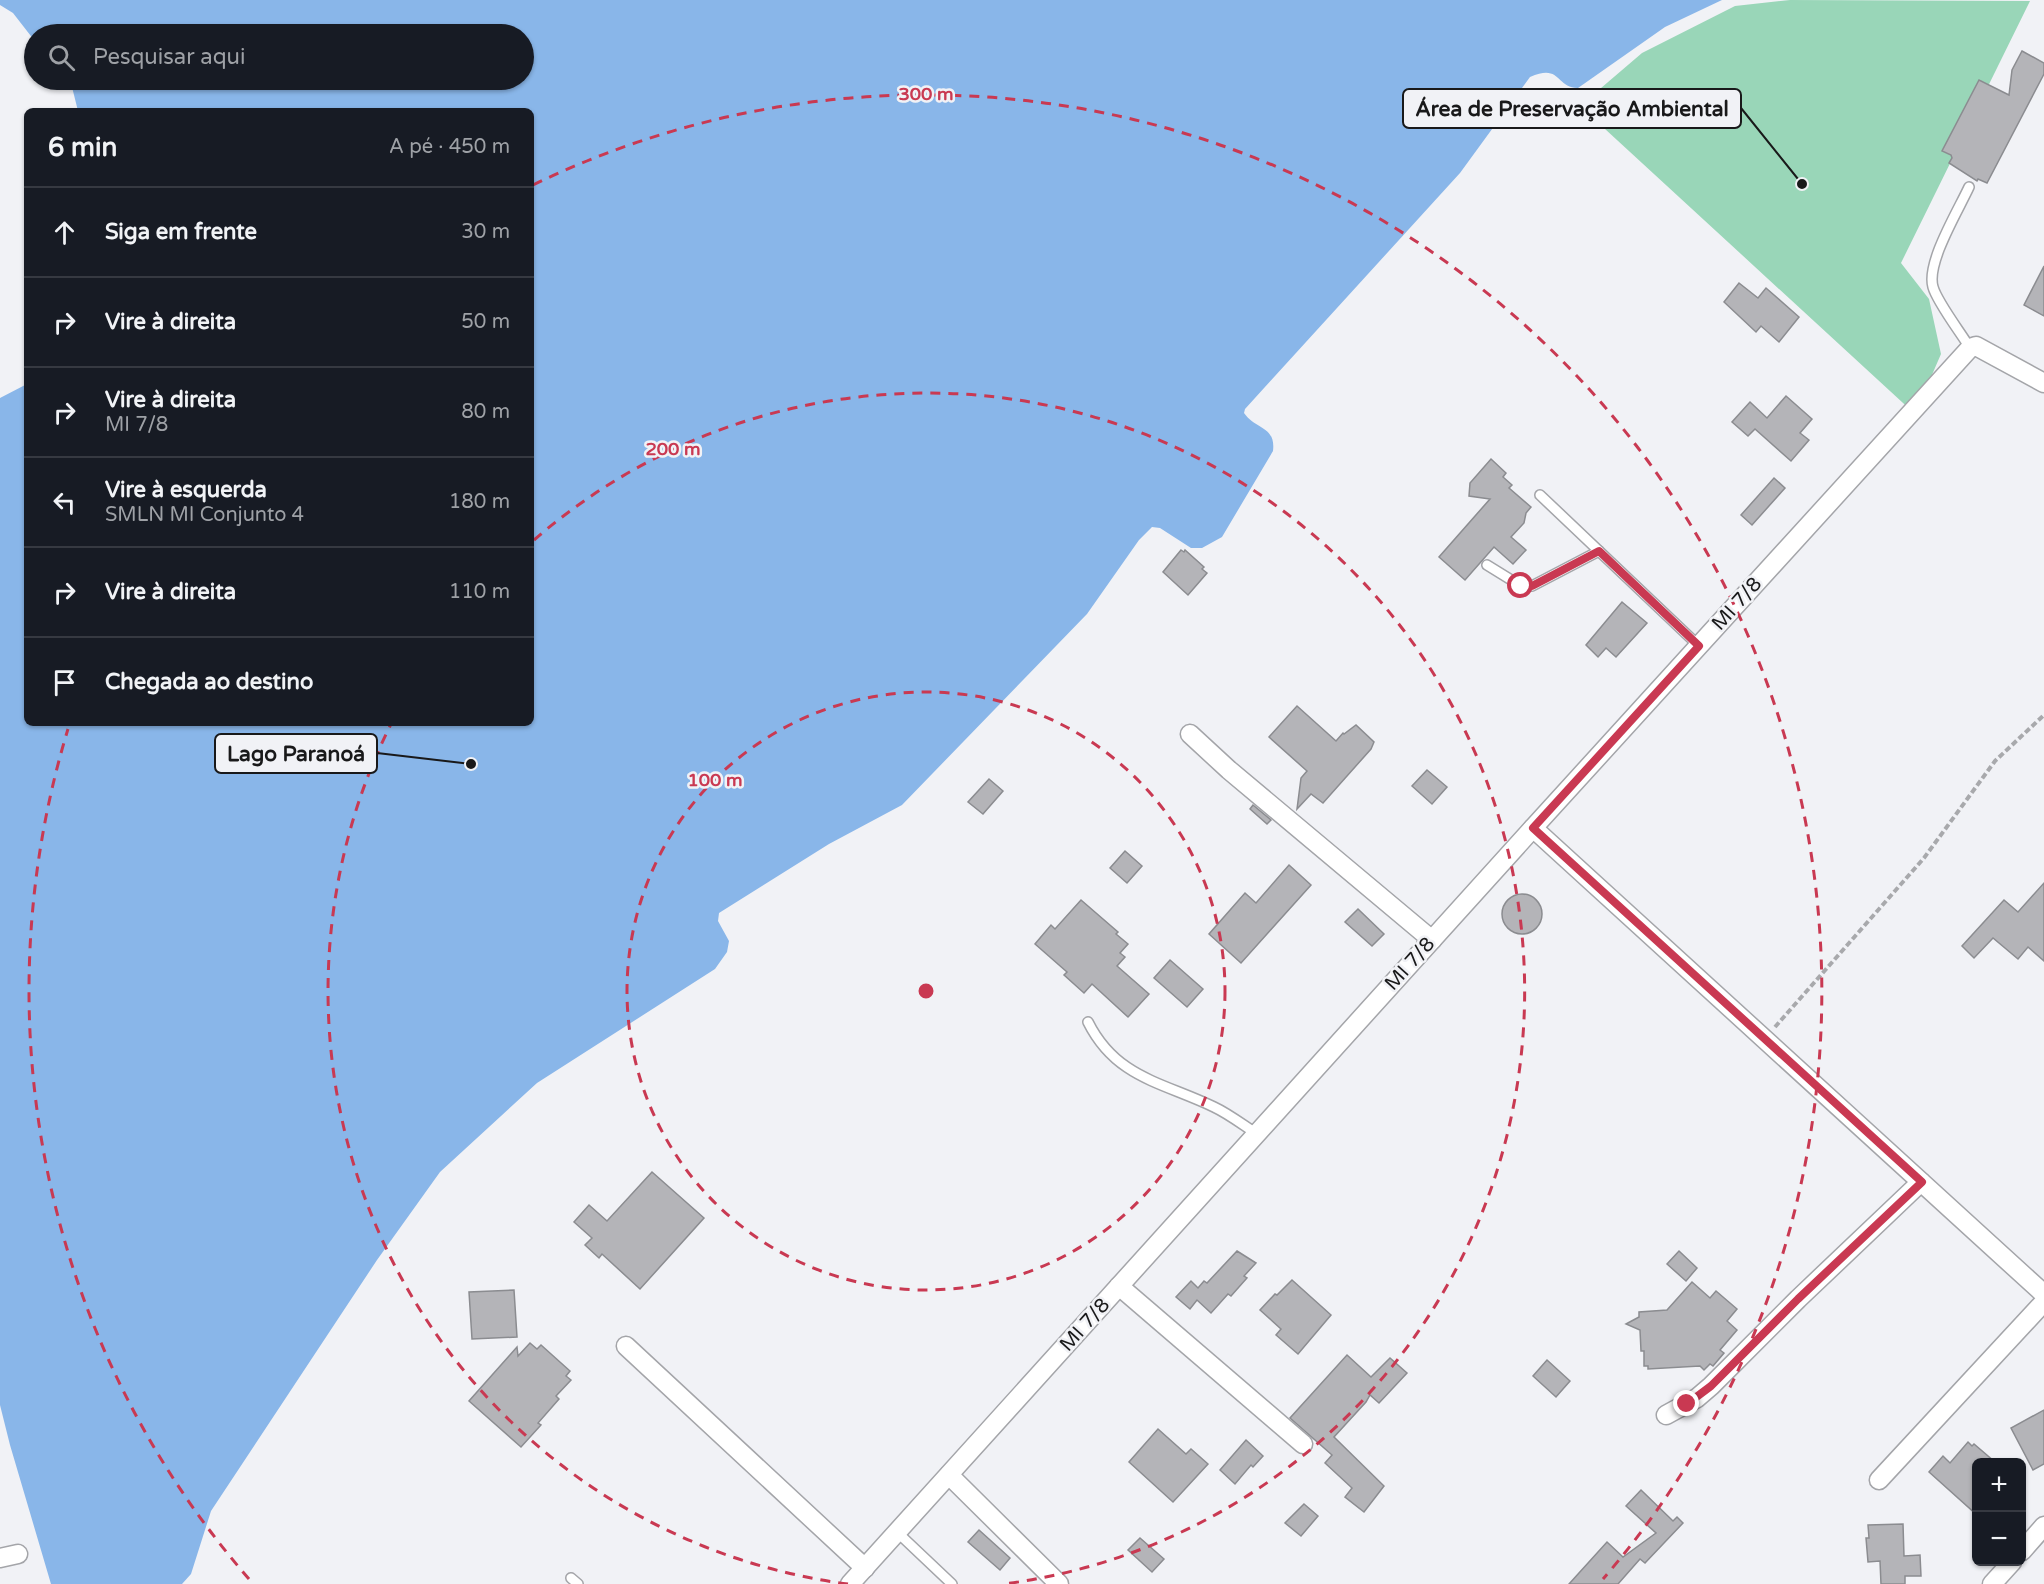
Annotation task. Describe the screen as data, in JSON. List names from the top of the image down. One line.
{"streets":{"street":["MI 7/8"]},"places":["Área de Preservação Ambiental","Lago Paranoá"],"page":{"search":"Pesquisar aqui","heading":["6 min","A pé · 450 m"],"list":[["Siga em frente","30 m"],["Vire à direita","50 m"],["Vire à direita","MI 7/8","80 m"],["Vire à esquerda","SMLN MI Conjunto 4","180 m"],["Vire à direita","110 m"],"Chegada ao destino"],"map_buttons":["+","−"]},"rings":["300 m","200 m","100 m"]}
